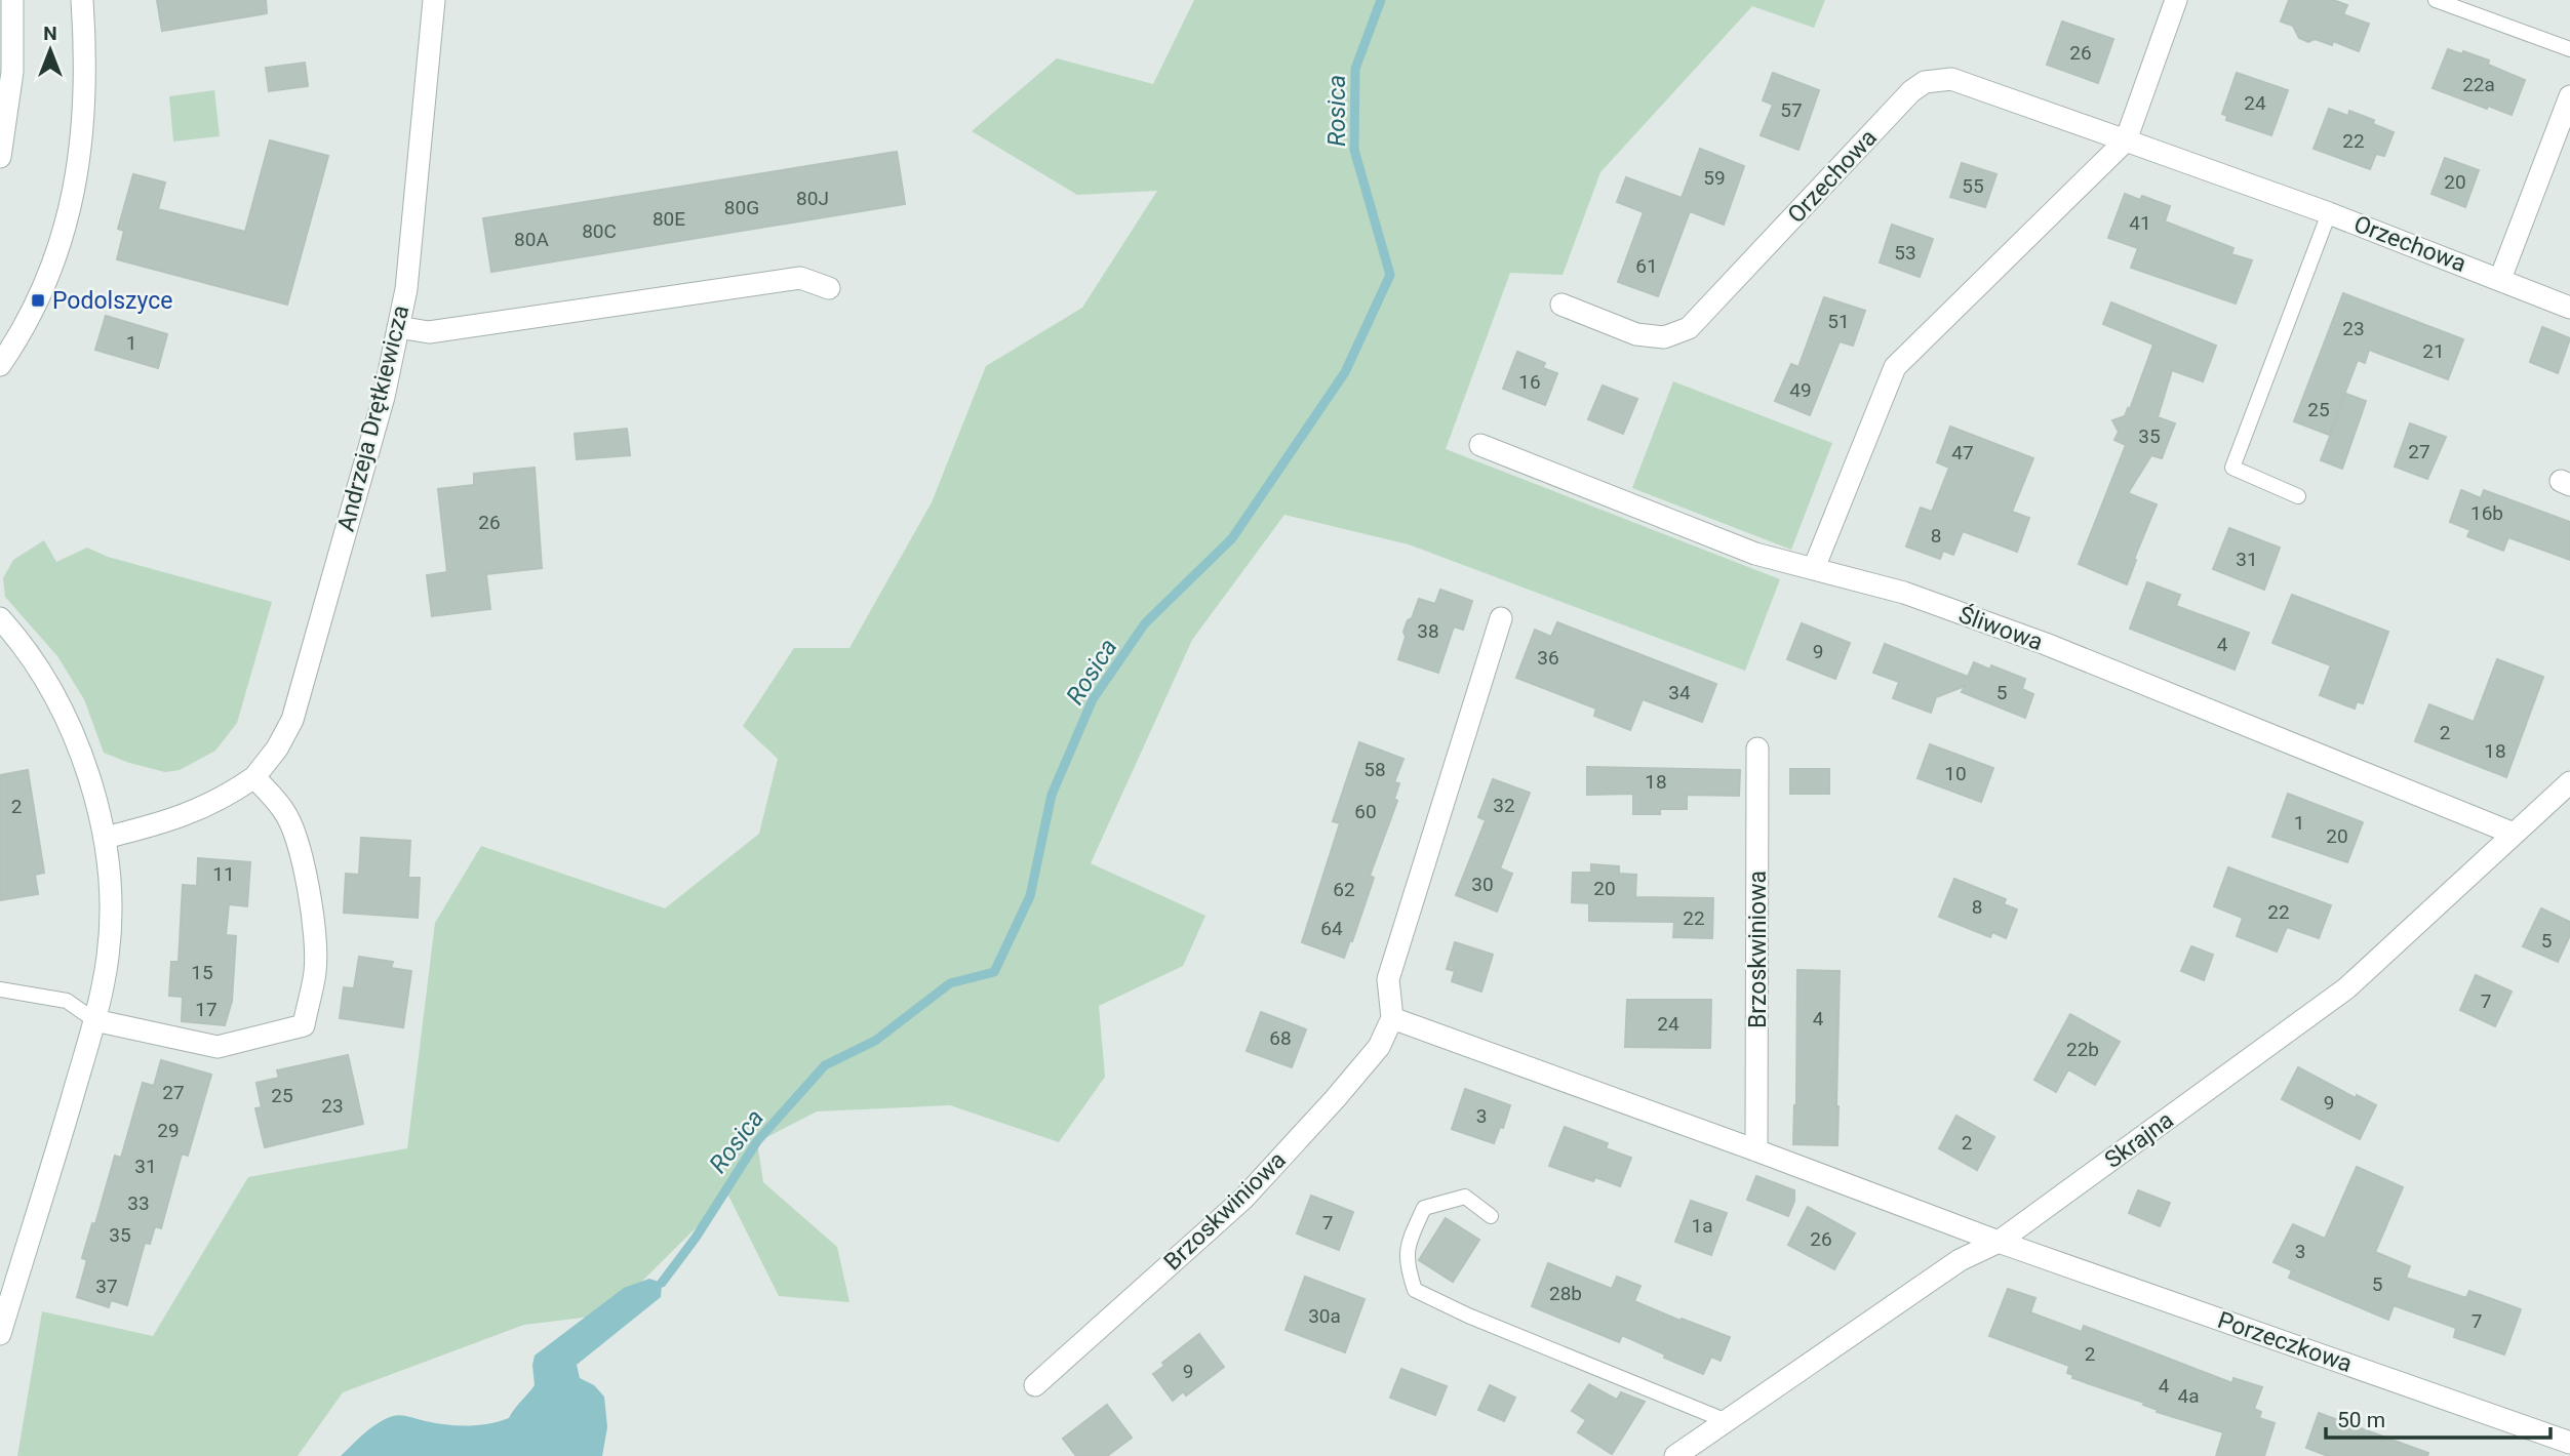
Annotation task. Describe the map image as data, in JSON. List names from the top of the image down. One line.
{"streets":{"street":["Orzechowa","Andrzeja Drętkiewicza","Śliwowa","Brzoskwiniowa","Skrajna","Porzeczkowa"]},"crossings":[["Śliwowa","Skrajna"],["Skrajna","Porzeczkowa"]],"water":["Rosica"],"places":{"transit":["Podolszyce"]},"house_numbers":["26","22a","24","57","22","59","20","55","80J","80G","80E","41","80C","80A","53","61","51","23","1","21","16","49","25","35","27","47","16b","26","8","31","38","4","9","36","34","5","2","18","58","10","18","32","2","60","1","20","11","30","20","62","8","22","22","64","5","15","7","17","4","24","68","22b","27","25","9","23","3","29","2","31","33","7","1a","35","26","3","5","37","28b","30a","7","2","9","4","4a"],"scale_bar":"50 m","north":"top"}
